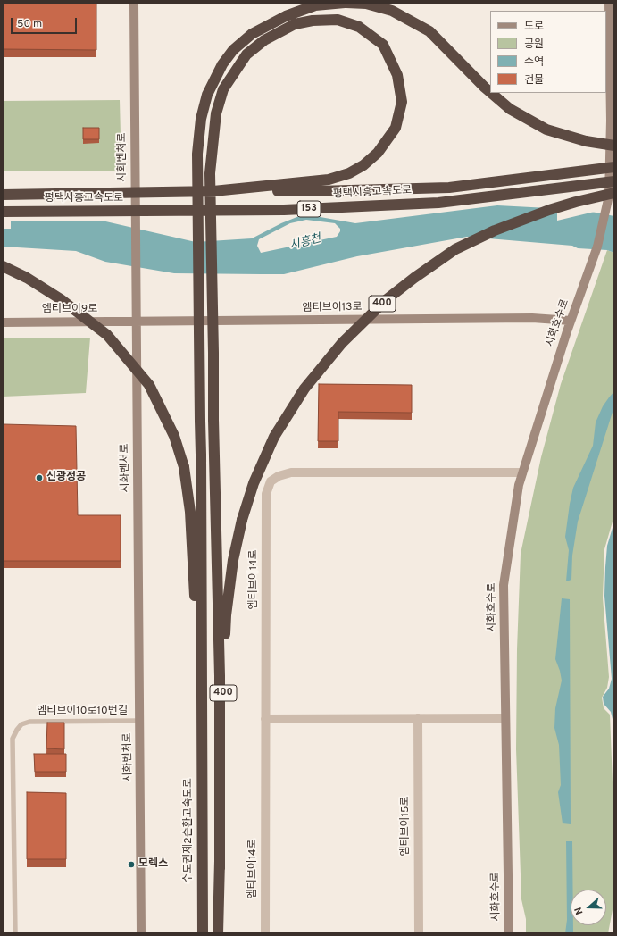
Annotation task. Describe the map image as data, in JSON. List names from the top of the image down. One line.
{"streets":{"highway":["평택시흥고속도로","153","400","수도권제2순환고속도로"],"street":["시화벤처로","엠티브이13로","엠티브이9로","시화호수로","엠티브이14로","엠티브이15로"],"lane":["엠티브이10로10번길"]},"crossings":[["시화벤처로","엠티브이13로"],["시화벤처로","엠티브이9로"],["시화벤처로","엠티브이10로10번길"],["400","시화호수로"],["400","수도권제2순환고속도로"],["엠티브이13로","엠티브이9로"],["엠티브이13로","시화호수로"],["시화호수로","엠티브이14로"]],"water":["시흥천"],"places":["신광정공","모렉스"],"legend":["도로","공원","수역","건물"],"scale_bar":"50 m","north":"left"}
